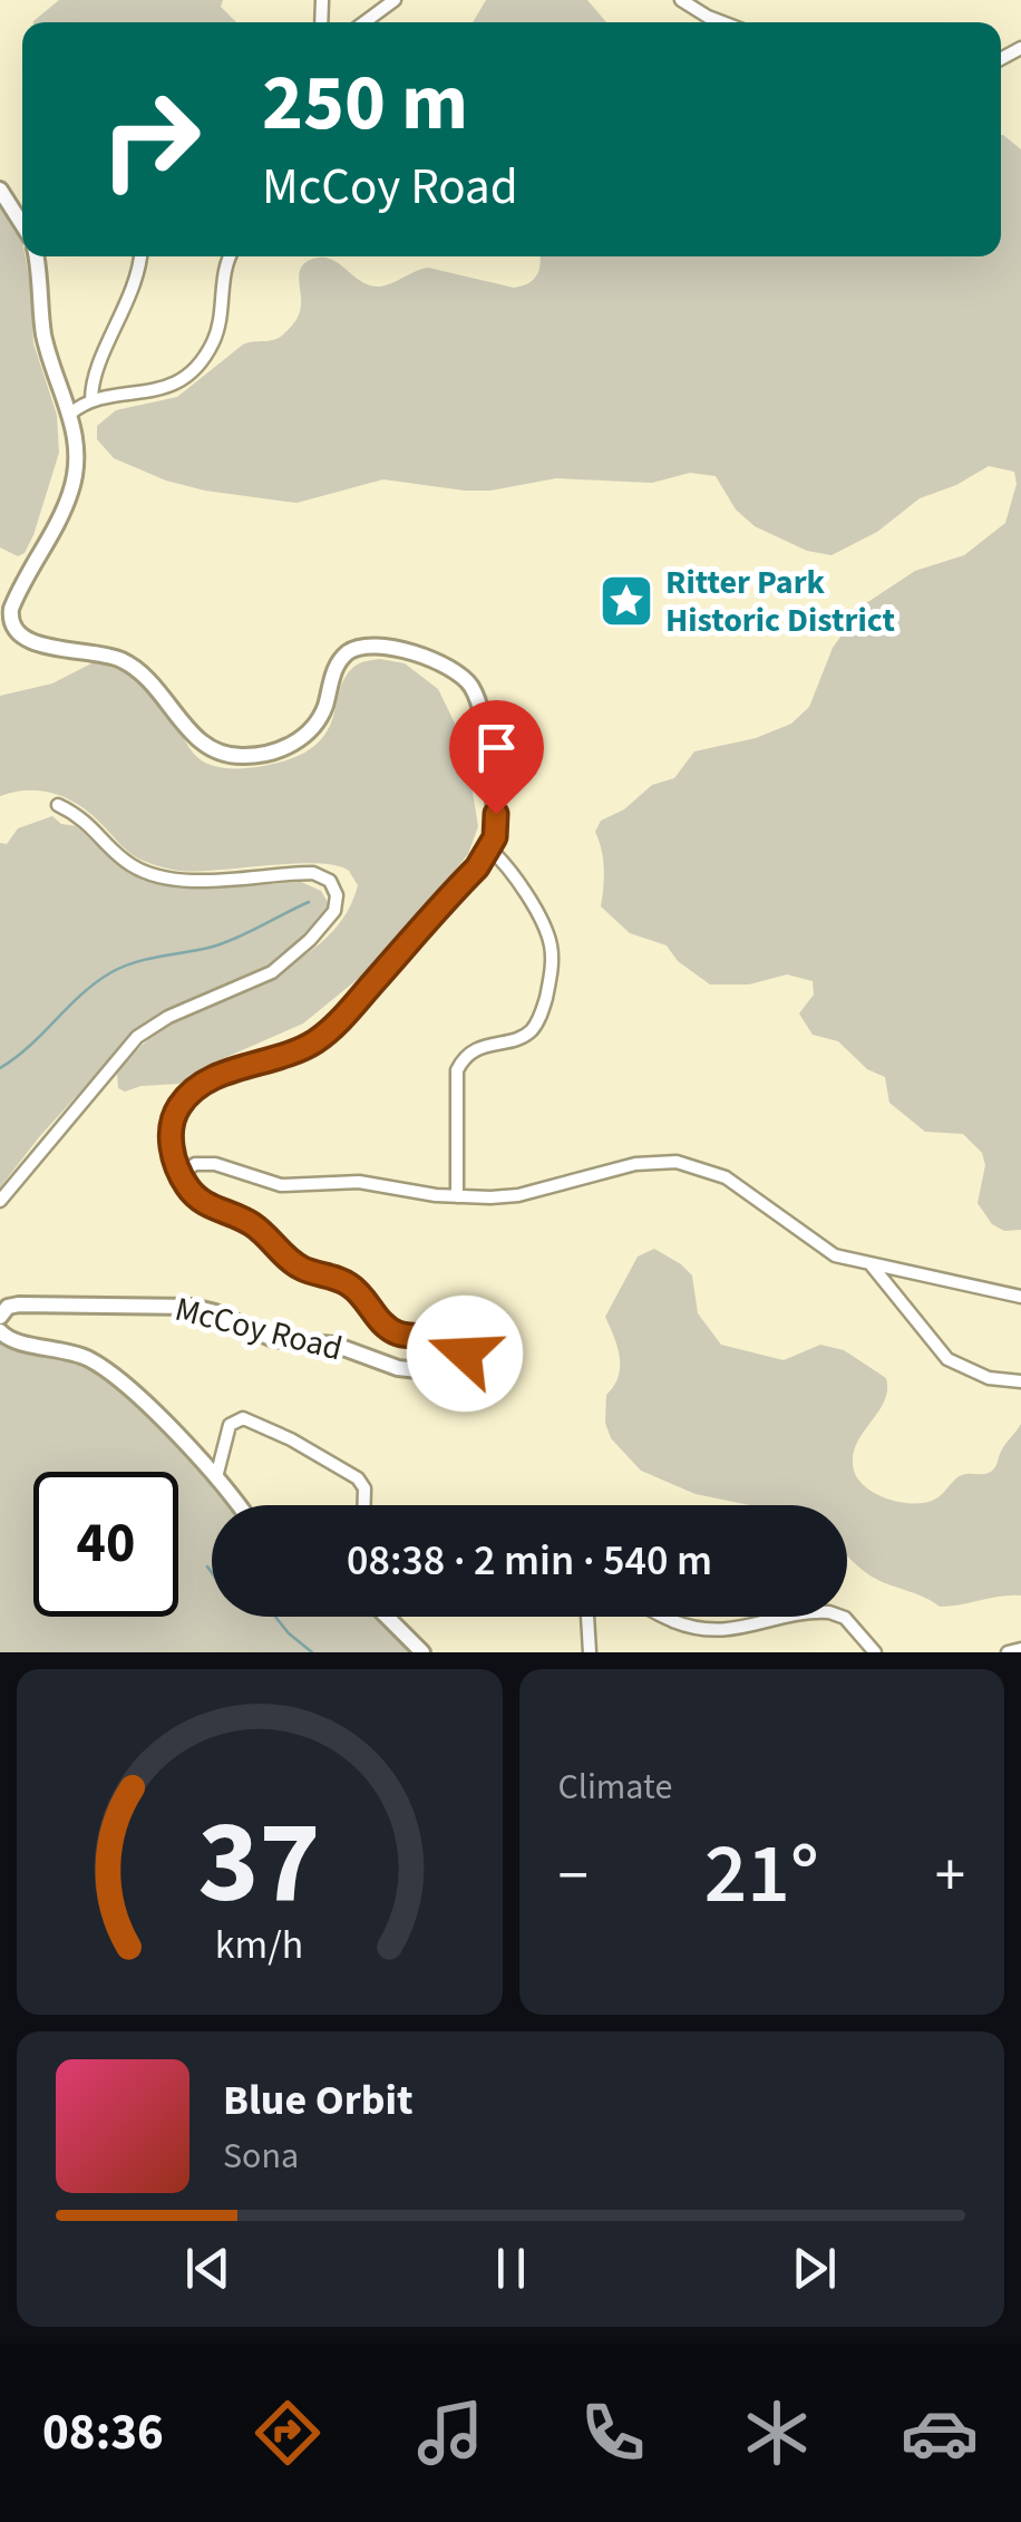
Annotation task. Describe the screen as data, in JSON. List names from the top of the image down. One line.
{"streets":{"street":["McCoy Road"]},"places":{"place":["Ritter Park Historic District"]},"page":{"turn":["250 m","McCoy Road"],"limit":"40","trip":"08:38 · 2 min · 540 m","tile":"Climate","heat":["−","21°","+"],"song":["Blue Orbit","Sona"],"tabs":"08:36","gauge":["37","km/h"]}}
